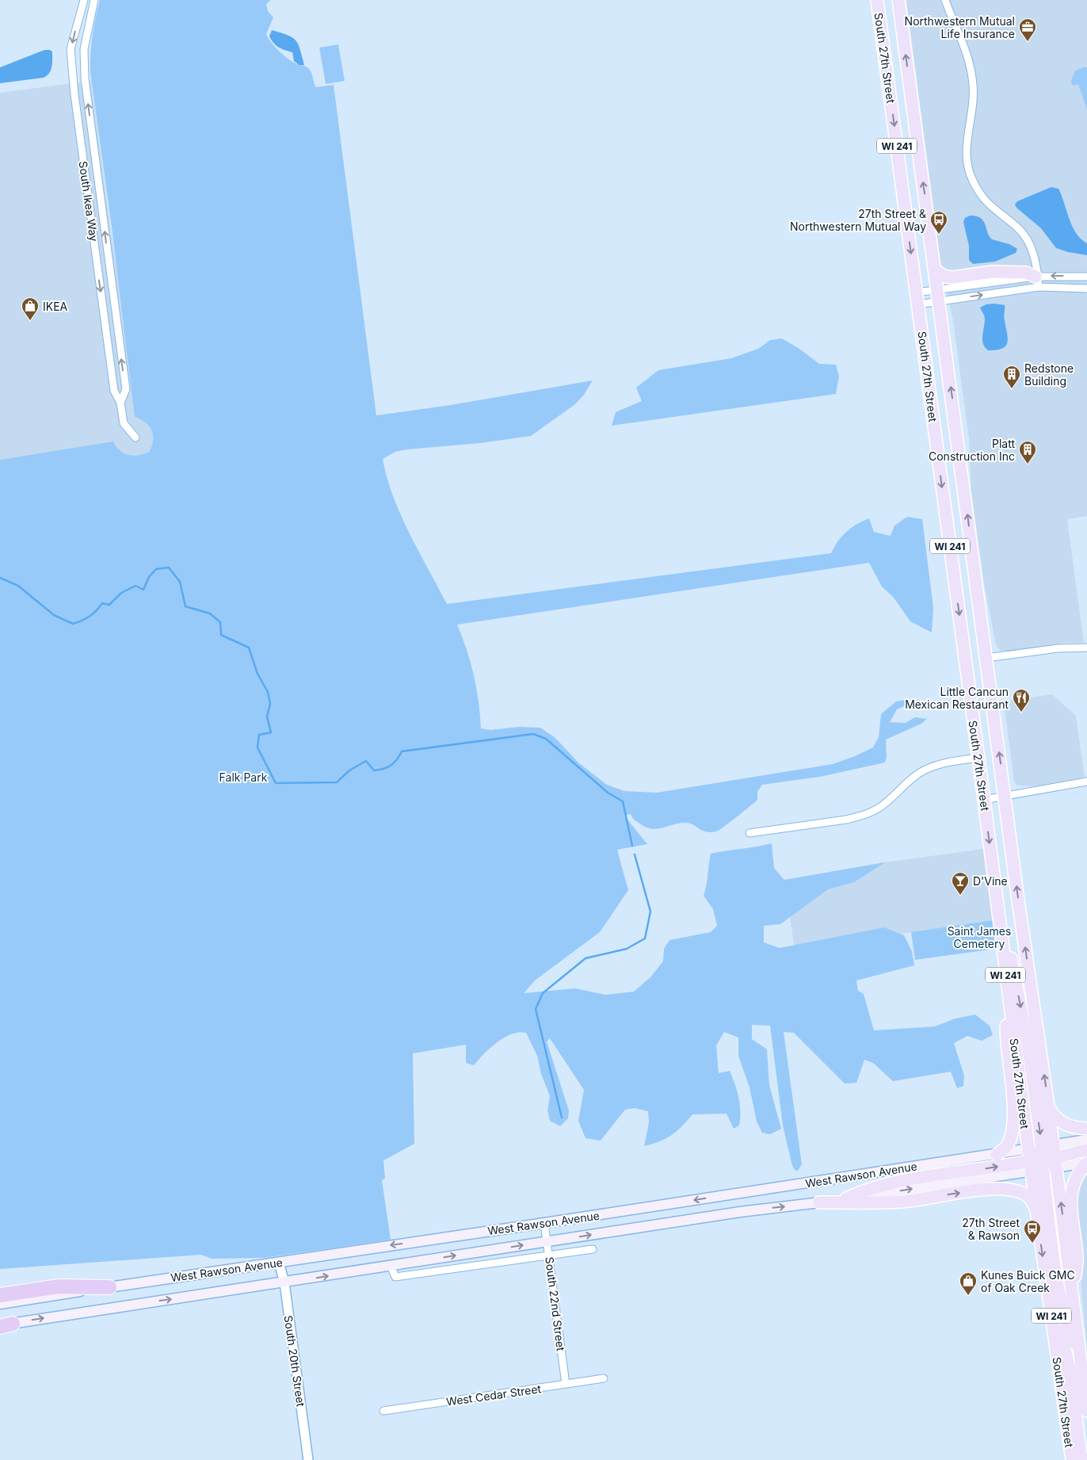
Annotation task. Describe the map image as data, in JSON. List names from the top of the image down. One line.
{"streets":{"main road":["South 27th Street","WI 241","West Rawson Avenue"],"street":["South Ikea Way","South 22nd Street","South 20th Street","West Cedar Street"]},"crossings":[["South 27th Street","West Rawson Avenue"],["West Rawson Avenue","South 22nd Street"],["West Rawson Avenue","South 20th Street"],["South 22nd Street","West Cedar Street"]],"parks":["Falk Park","Saint James Cemetery"],"places":{"office":["Northwestern Mutual Life Insurance"],"bus stop":["27th Street & Northwestern Mutual Way","27th Street & Rawson"],"shop":["IKEA","Kunes Buick GMC of Oak Creek"],"building":["Redstone Building","Platt Construction Inc"],"restaurant":["Little Cancun Mexican Restaurant"],"bar":["D'Vine"]}}
